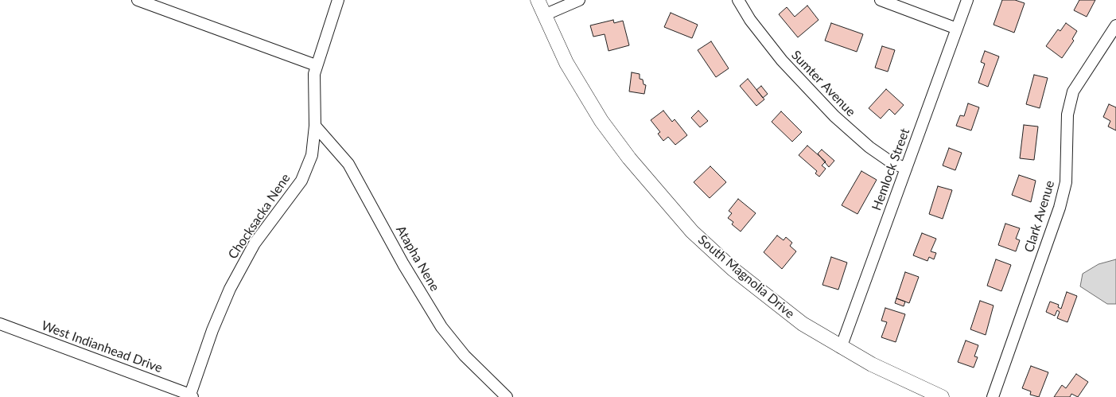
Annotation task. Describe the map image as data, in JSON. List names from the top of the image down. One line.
{"streets":{"main road":["South Magnolia Drive"],"street":["Sumter Avenue","Hemlock Street","Chocksacka Nene","Clark Avenue","Atapha Nene","West Indianhead Drive"]},"crossings":[["Sumter Avenue","Hemlock Street"],["Hemlock Street","South Magnolia Drive"],["Chocksacka Nene","Atapha Nene"],["Chocksacka Nene","West Indianhead Drive"]]}
